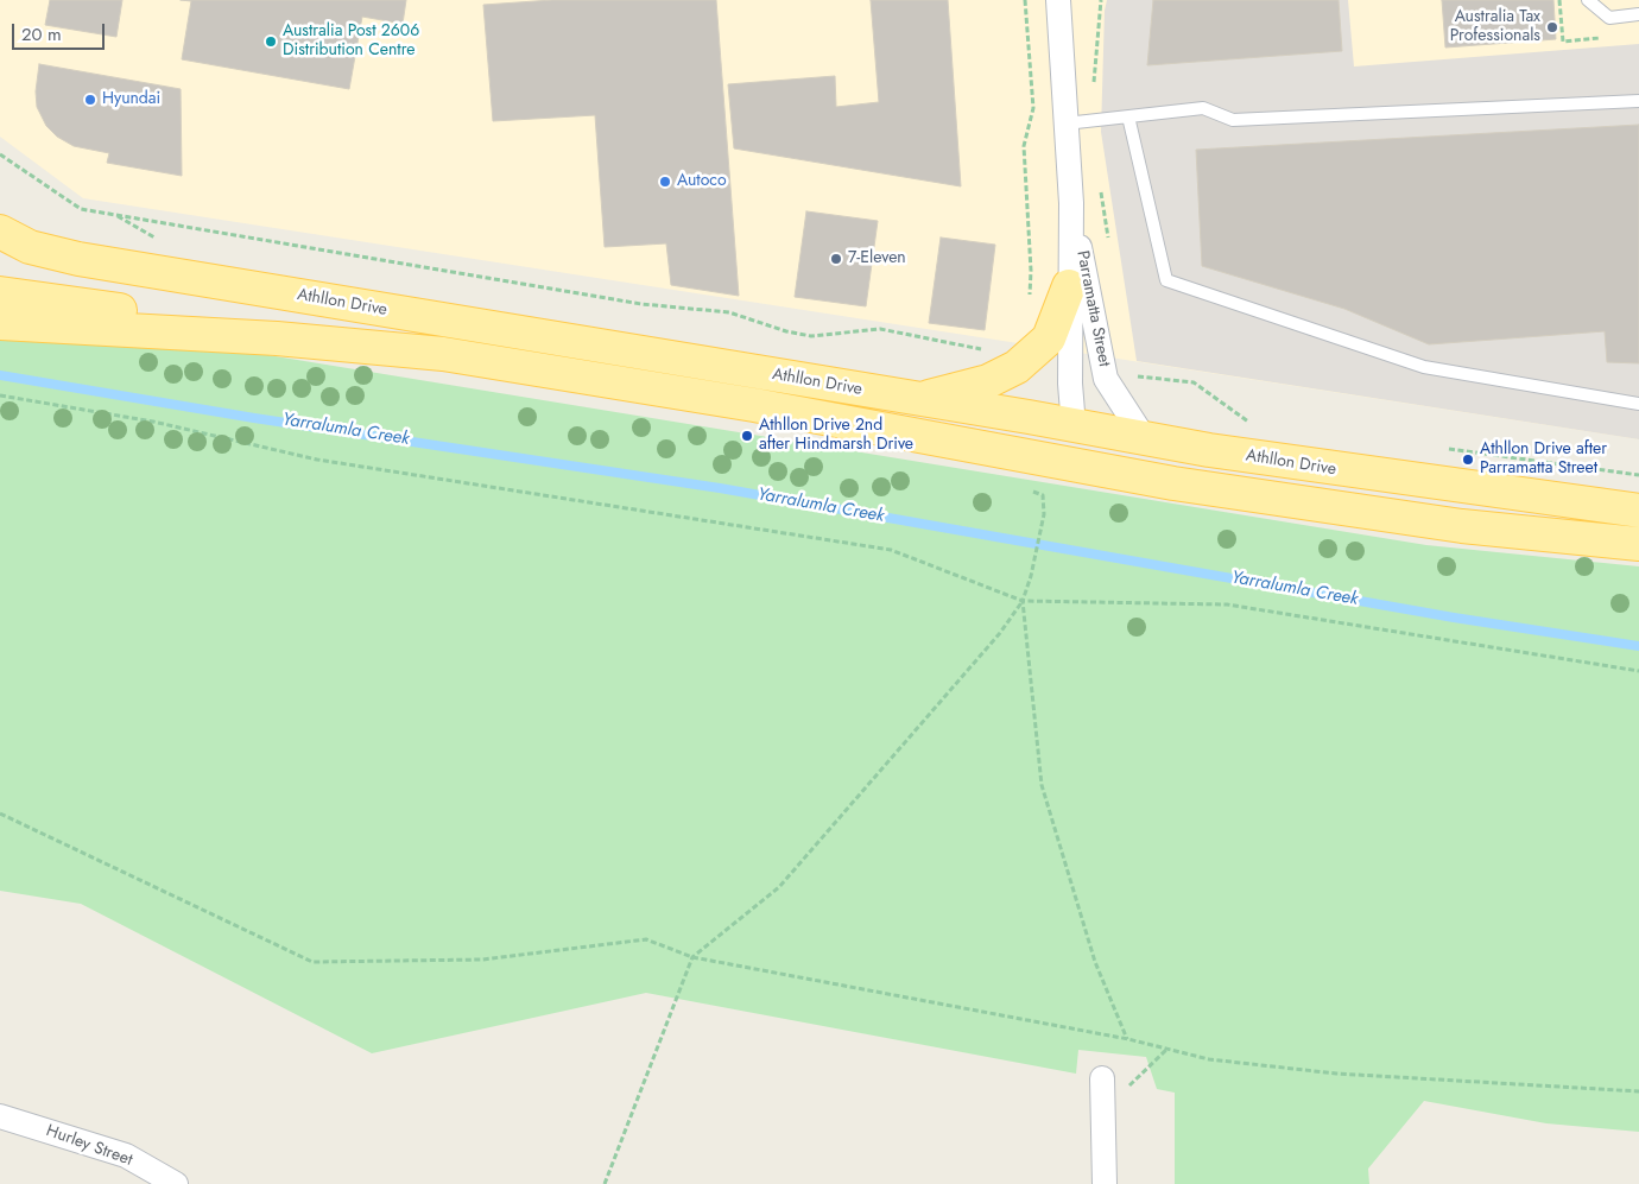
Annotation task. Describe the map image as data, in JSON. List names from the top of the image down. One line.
{"streets":{"main road":["Athllon Drive"],"street":["Parramatta Street","Hurley Street"]},"crossings":[["Athllon Drive","Parramatta Street"]],"water":["Yarralumla Creek"],"places":["Australia Tax Professionals","Australia Post 2606 Distribution Centre","Hyundai","Autoco","7-Eleven","Athllon Drive 2nd after Hindmarsh Drive","Athllon Drive after Parramatta Street"],"scale_bar":"20 m"}
